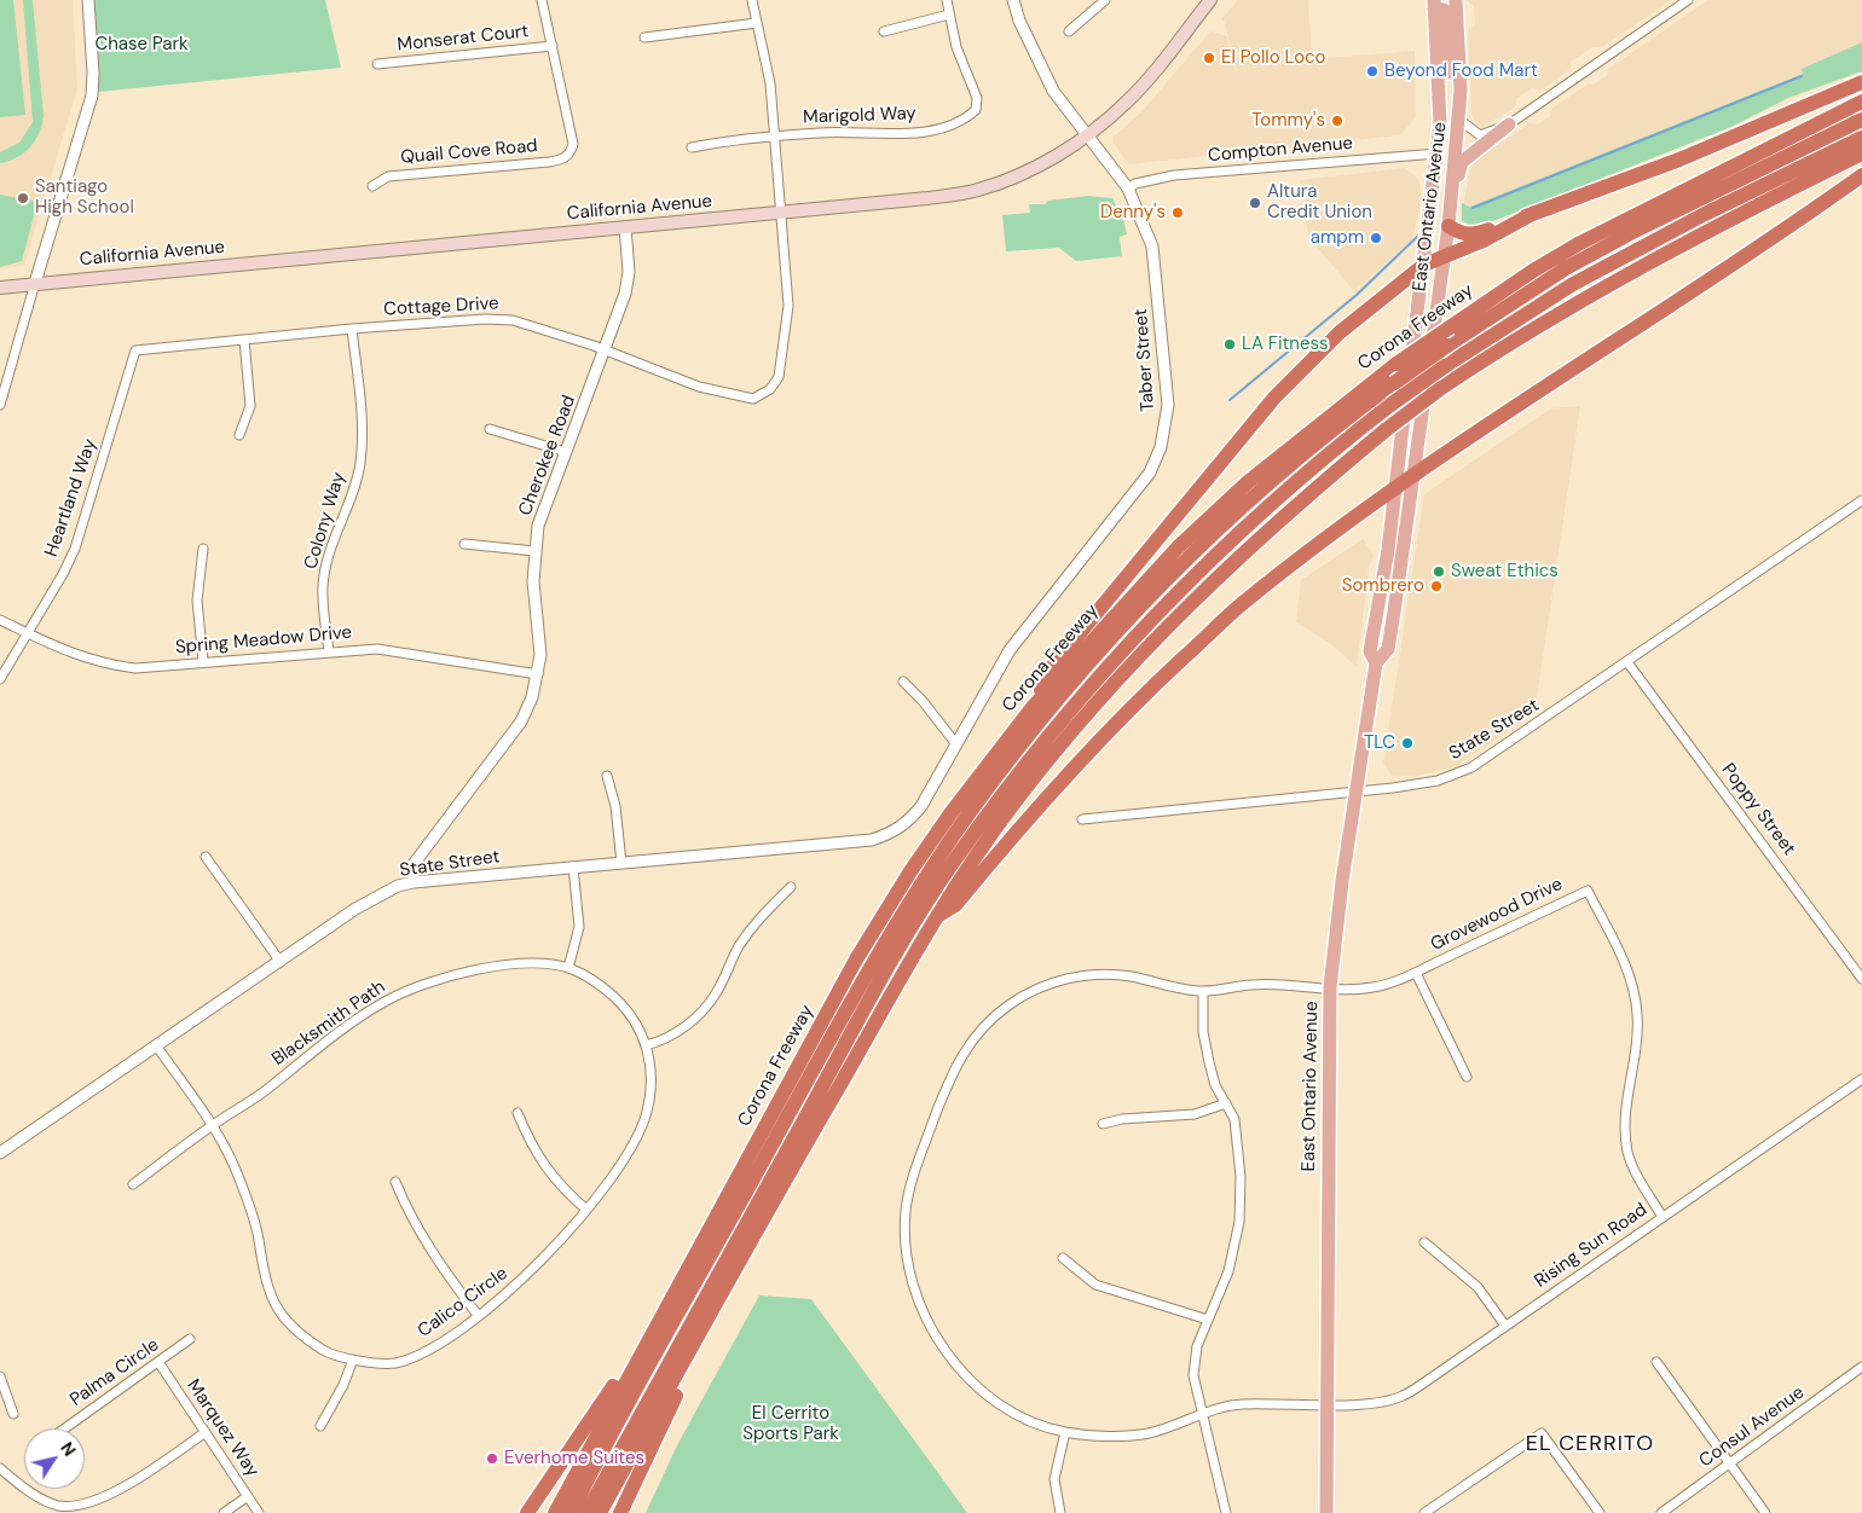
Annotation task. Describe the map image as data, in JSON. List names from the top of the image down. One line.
{"streets":{"highway":["Corona Freeway"],"main road":["East Ontario Avenue","California Avenue"],"street":["Monserat Court","Marigold Way","Compton Avenue","Quail Cove Road","Cottage Drive","Taber Street","Cherokee Road","Heartland Way","Colony Way","Spring Meadow Drive","State Street","Poppy Street","Grovewood Drive","Blacksmith Path","Rising Sun Road","Calico Circle","Palma Circle","Consul Avenue","Marquez Way"]},"crossings":[["Monserat Court","Quail Cove Road"],["Compton Avenue","East Ontario Avenue"],["Compton Avenue","Taber Street"],["East Ontario Avenue","State Street"],["East Ontario Avenue","Grovewood Drive"],["East Ontario Avenue","Rising Sun Road"],["California Avenue","Cottage Drive"],["California Avenue","Taber Street"],["California Avenue","Cherokee Road"],["Cottage Drive","Cherokee Road"],["Cottage Drive","Heartland Way"],["Cottage Drive","Colony Way"],["Taber Street","State Street"],["Cherokee Road","Spring Meadow Drive"],["Cherokee Road","State Street"],["Heartland Way","Spring Meadow Drive"],["Colony Way","Spring Meadow Drive"],["State Street","Poppy Street"],["State Street","Calico Circle"],["Grovewood Drive","Rising Sun Road"],["Blacksmith Path","Calico Circle"],["Palma Circle","Marquez Way"]],"districts":["EL CERRITO"],"parks":["Chase Park","El Cerrito Sports Park"],"places":["El Pollo Loco","Beyond Food Mart","Tommy's","Santiago High School","Altura Credit Union","Denny's","ampm","LA Fitness","Sweat Ethics","Sombrero","TLC","Everhome Suites"],"north":"top right"}
